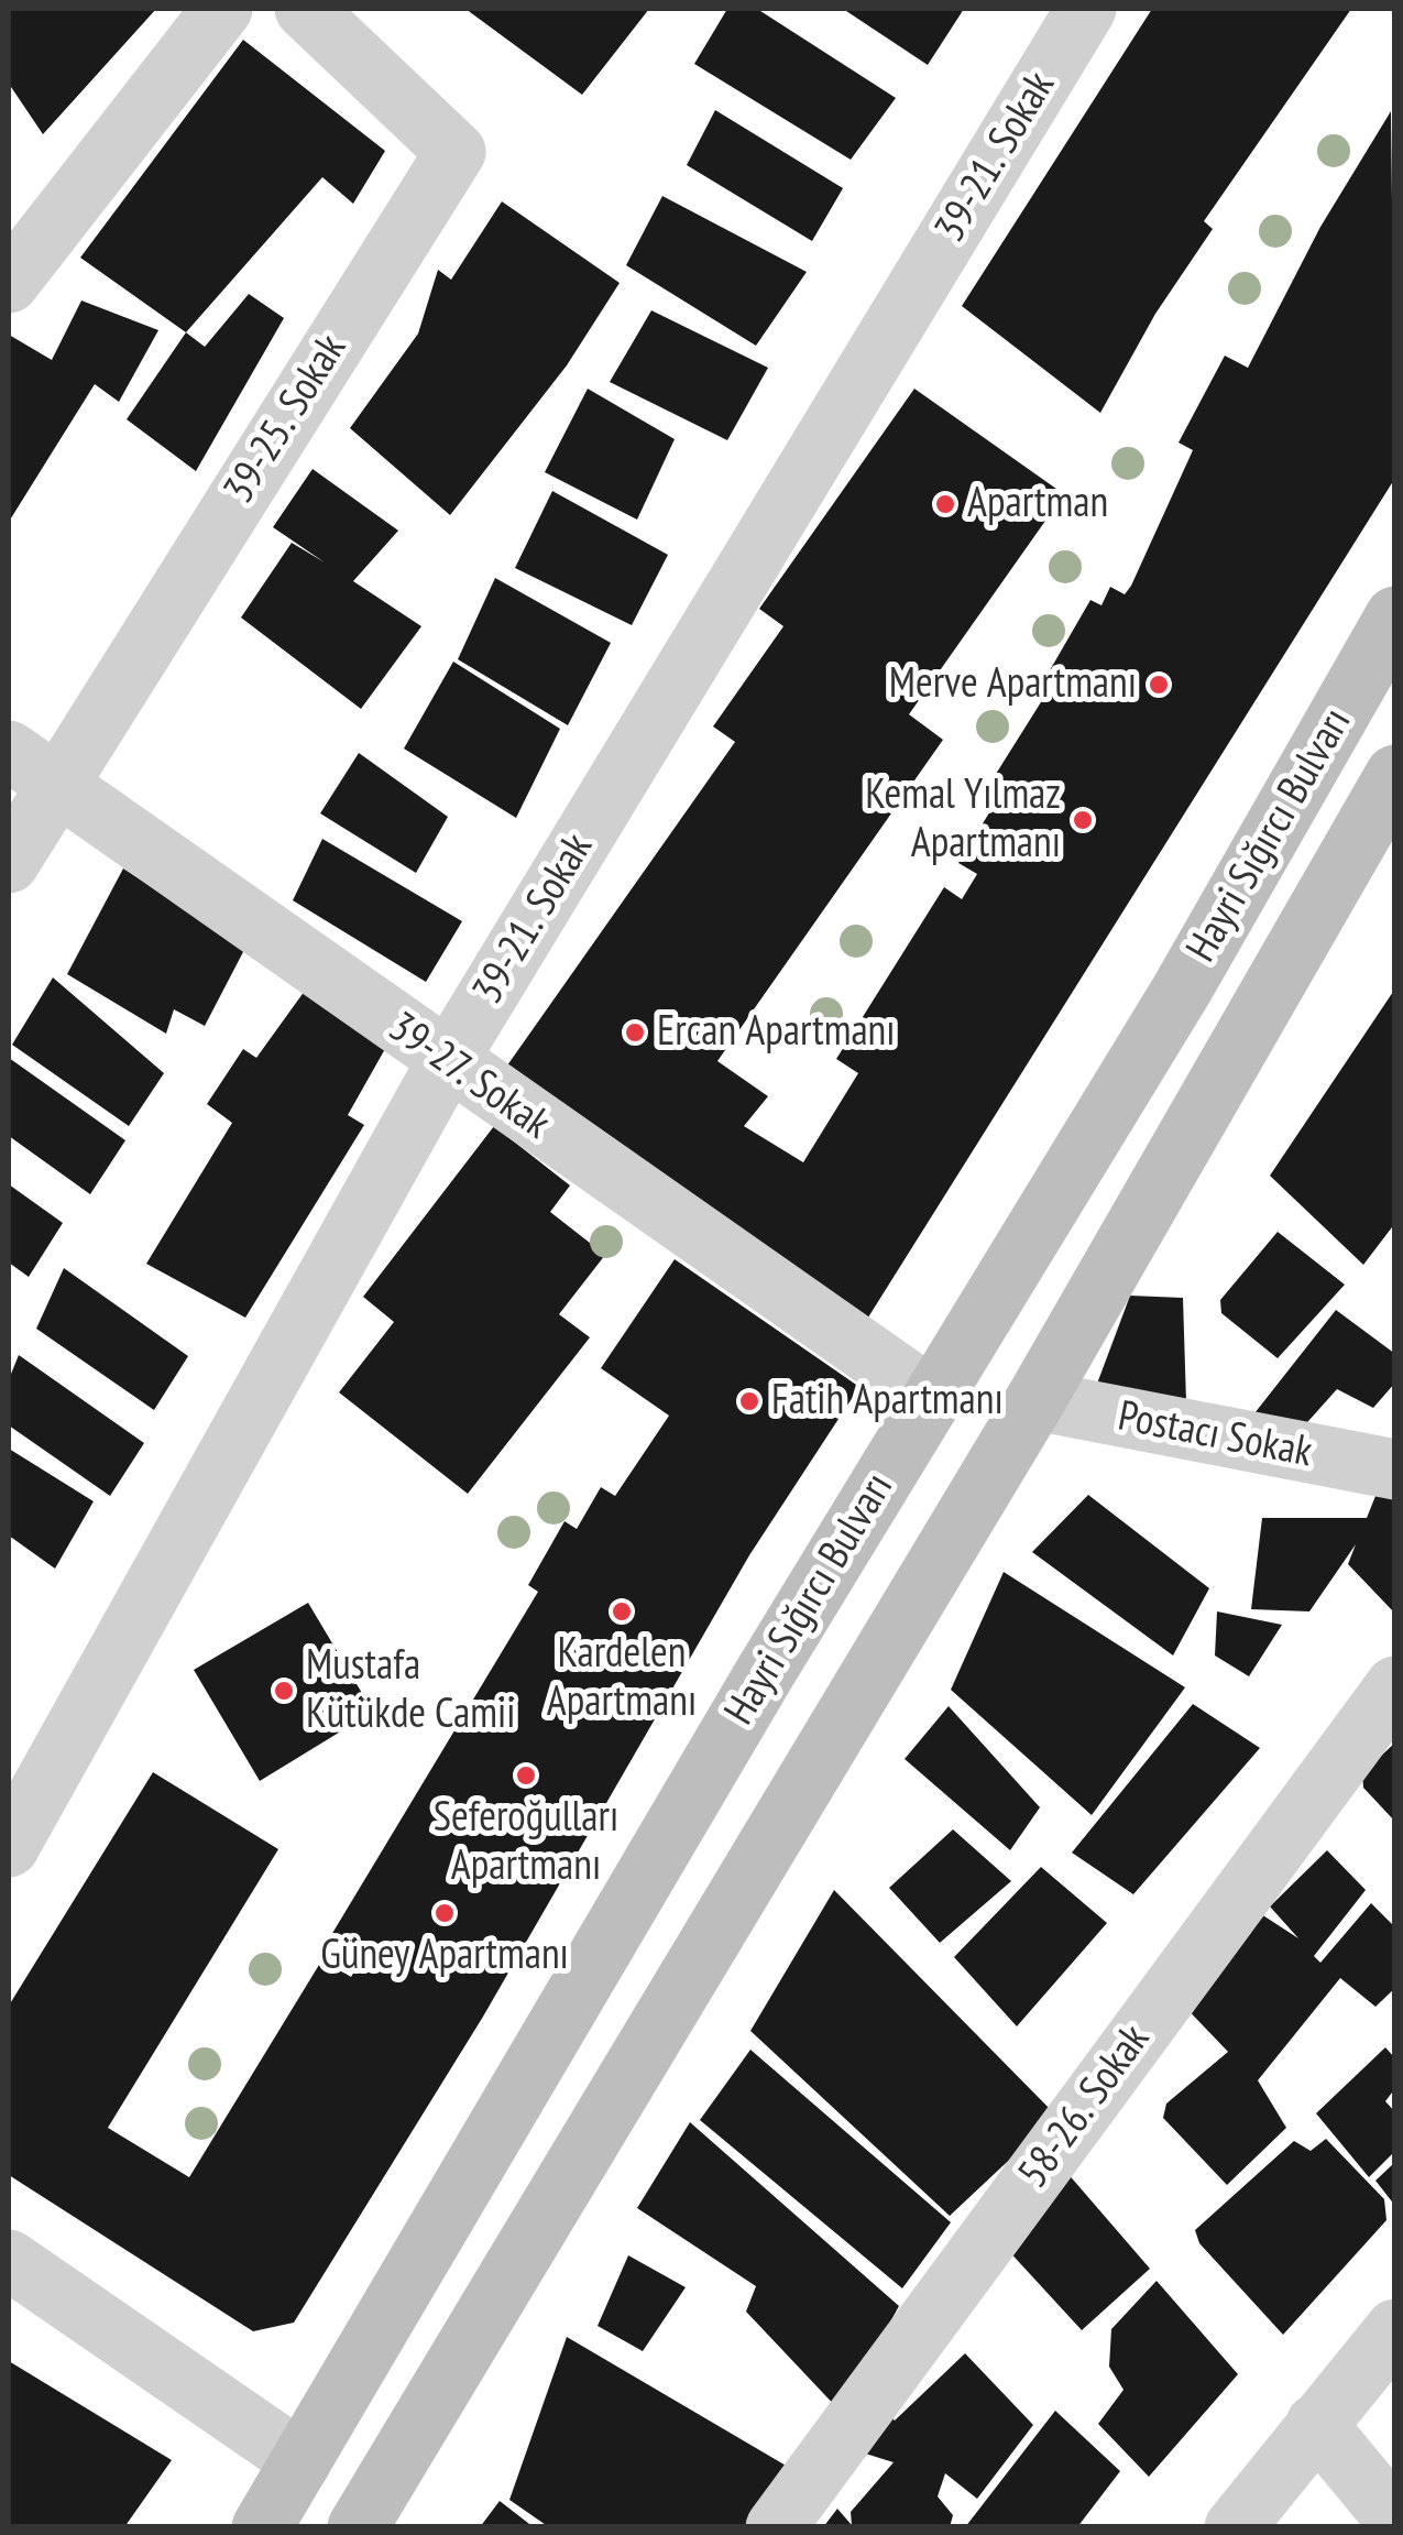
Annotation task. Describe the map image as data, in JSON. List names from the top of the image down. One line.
{"streets":{"main road":["Hayri Sığırcı Bulvarı"],"street":["39-21. Sokak","39-25. Sokak","39-27. Sokak","Postacı Sokak","58-26. Sokak"]},"crossings":[["39-21. Sokak","39-27. Sokak"],["39-25. Sokak","39-27. Sokak"],["Hayri Sığırcı Bulvarı","39-27. Sokak"],["Hayri Sığırcı Bulvarı","Postacı Sokak"]],"places":["Apartman","Merve Apartmanı","Kemal Yılmaz Apartmanı","Ercan Apartmanı","Fatih Apartmanı","Kardelen Apartmanı","Mustafa Kütükde Camii","Seferoğulları Apartmanı","Güney Apartmanı"]}
